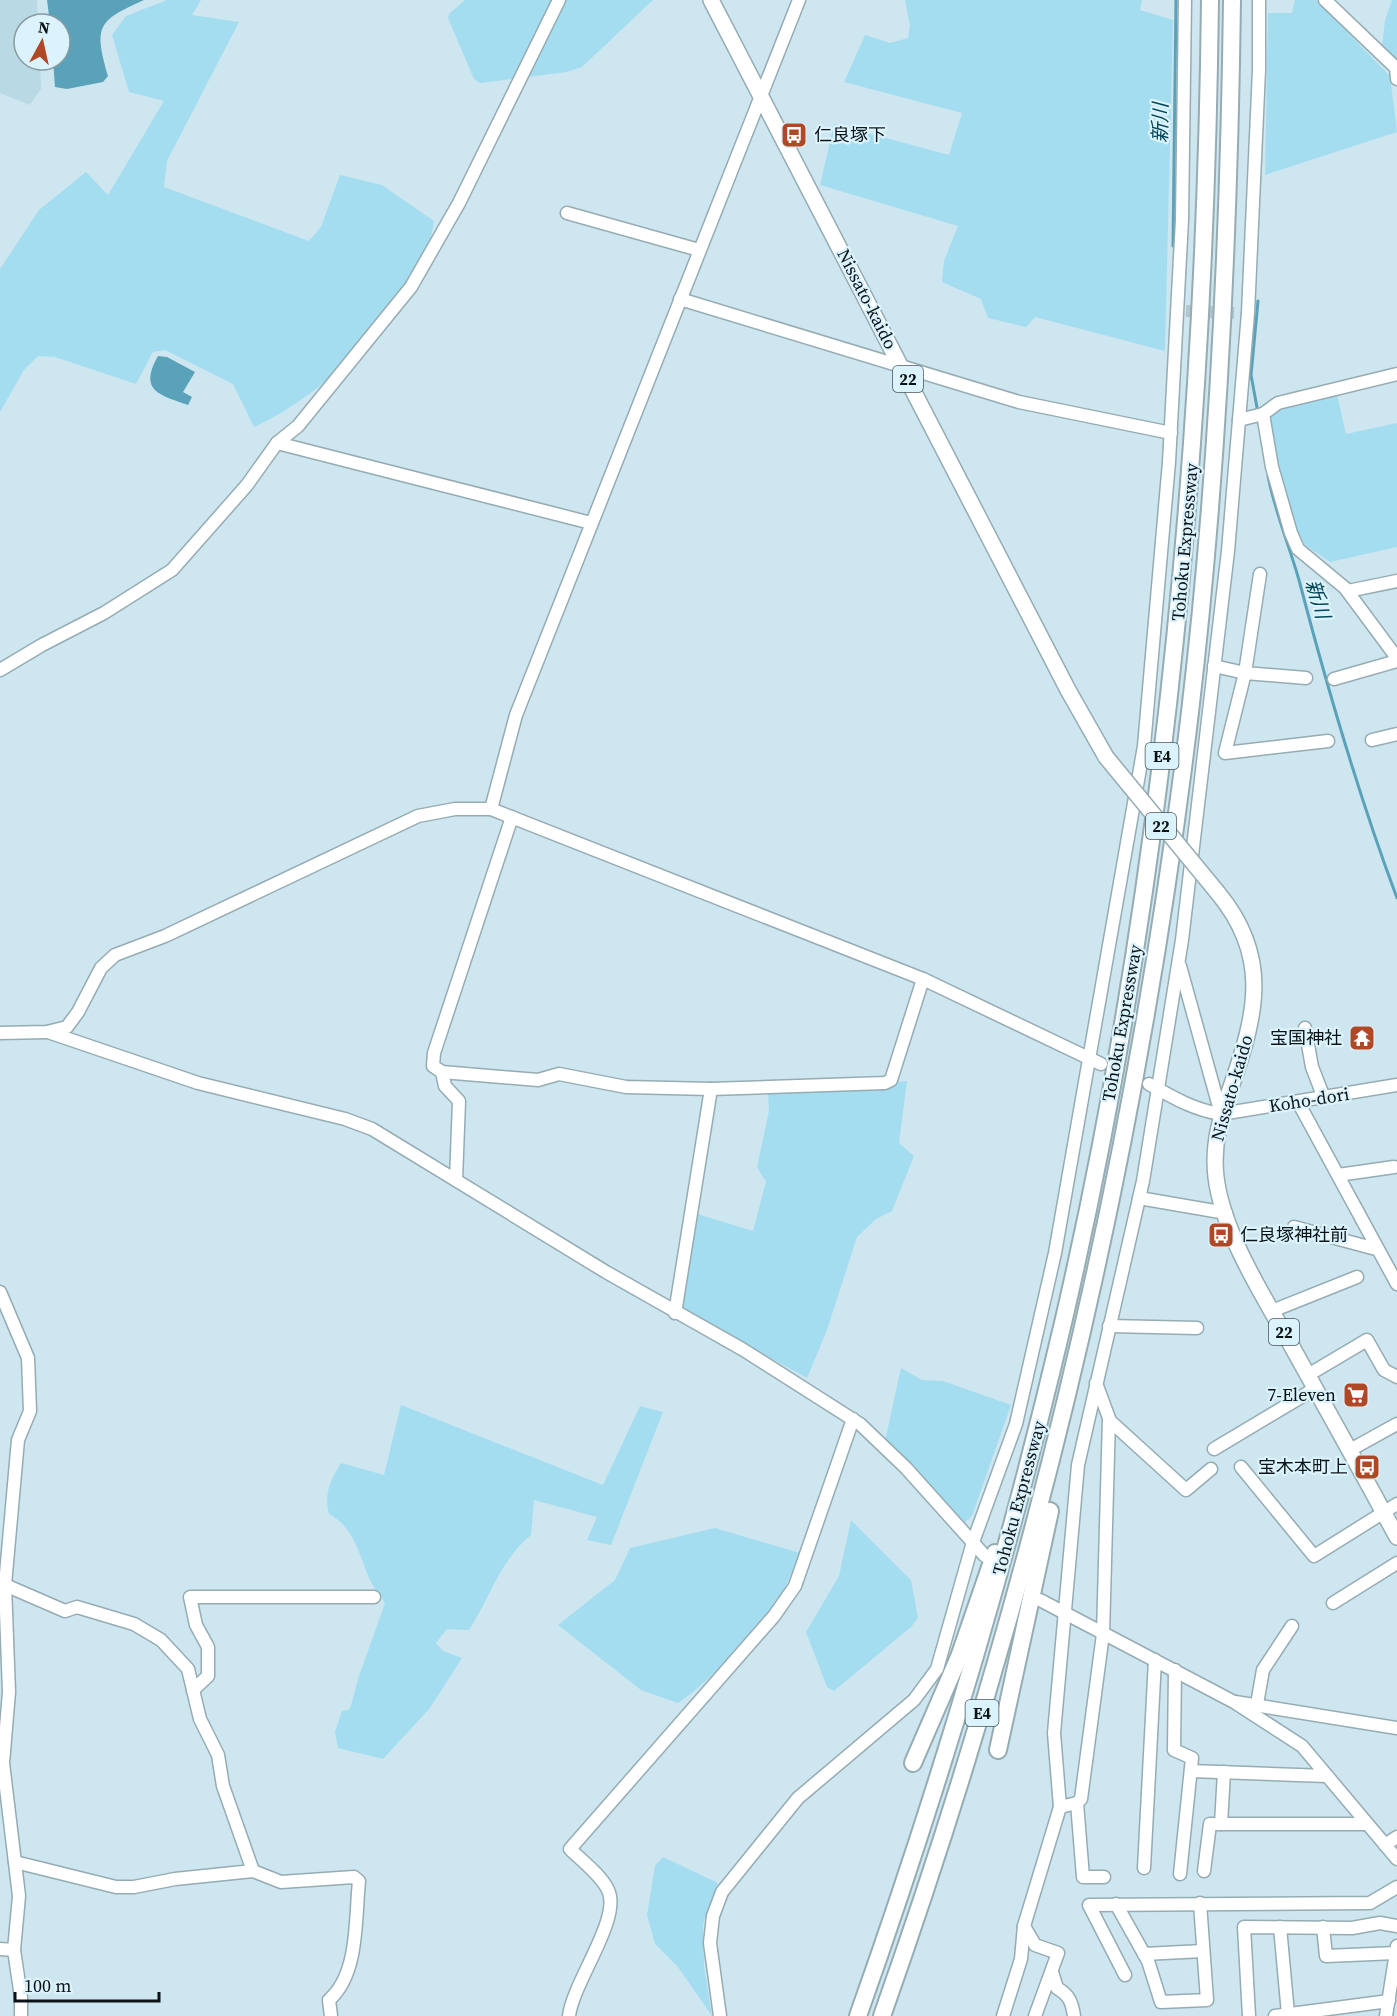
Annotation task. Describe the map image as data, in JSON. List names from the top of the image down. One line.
{"streets":{"highway":["Tohoku Expressway","E4"],"main road":["Nissato-kaido","22"],"street":["Koho-dori"]},"crossings":[["Nissato-kaido","Koho-dori"]],"water":["新川"],"places":{"bus stop":["仁良塚下","仁良塚神社前","宝木本町上"],"temple":["宝国神社"],"supermarket":["7-Eleven"]},"scale_bar":"100 m","north":"top"}
